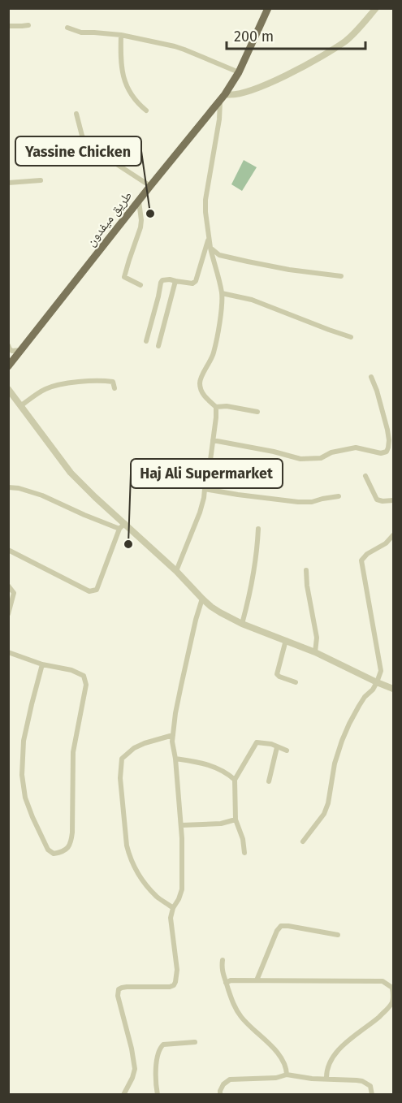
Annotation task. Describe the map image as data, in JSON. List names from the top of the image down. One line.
{"streets":{"main road":["طريق ميفدون"]},"places":["Yassine Chicken","Haj Ali Supermarket"],"scale_bar":"200 m"}
